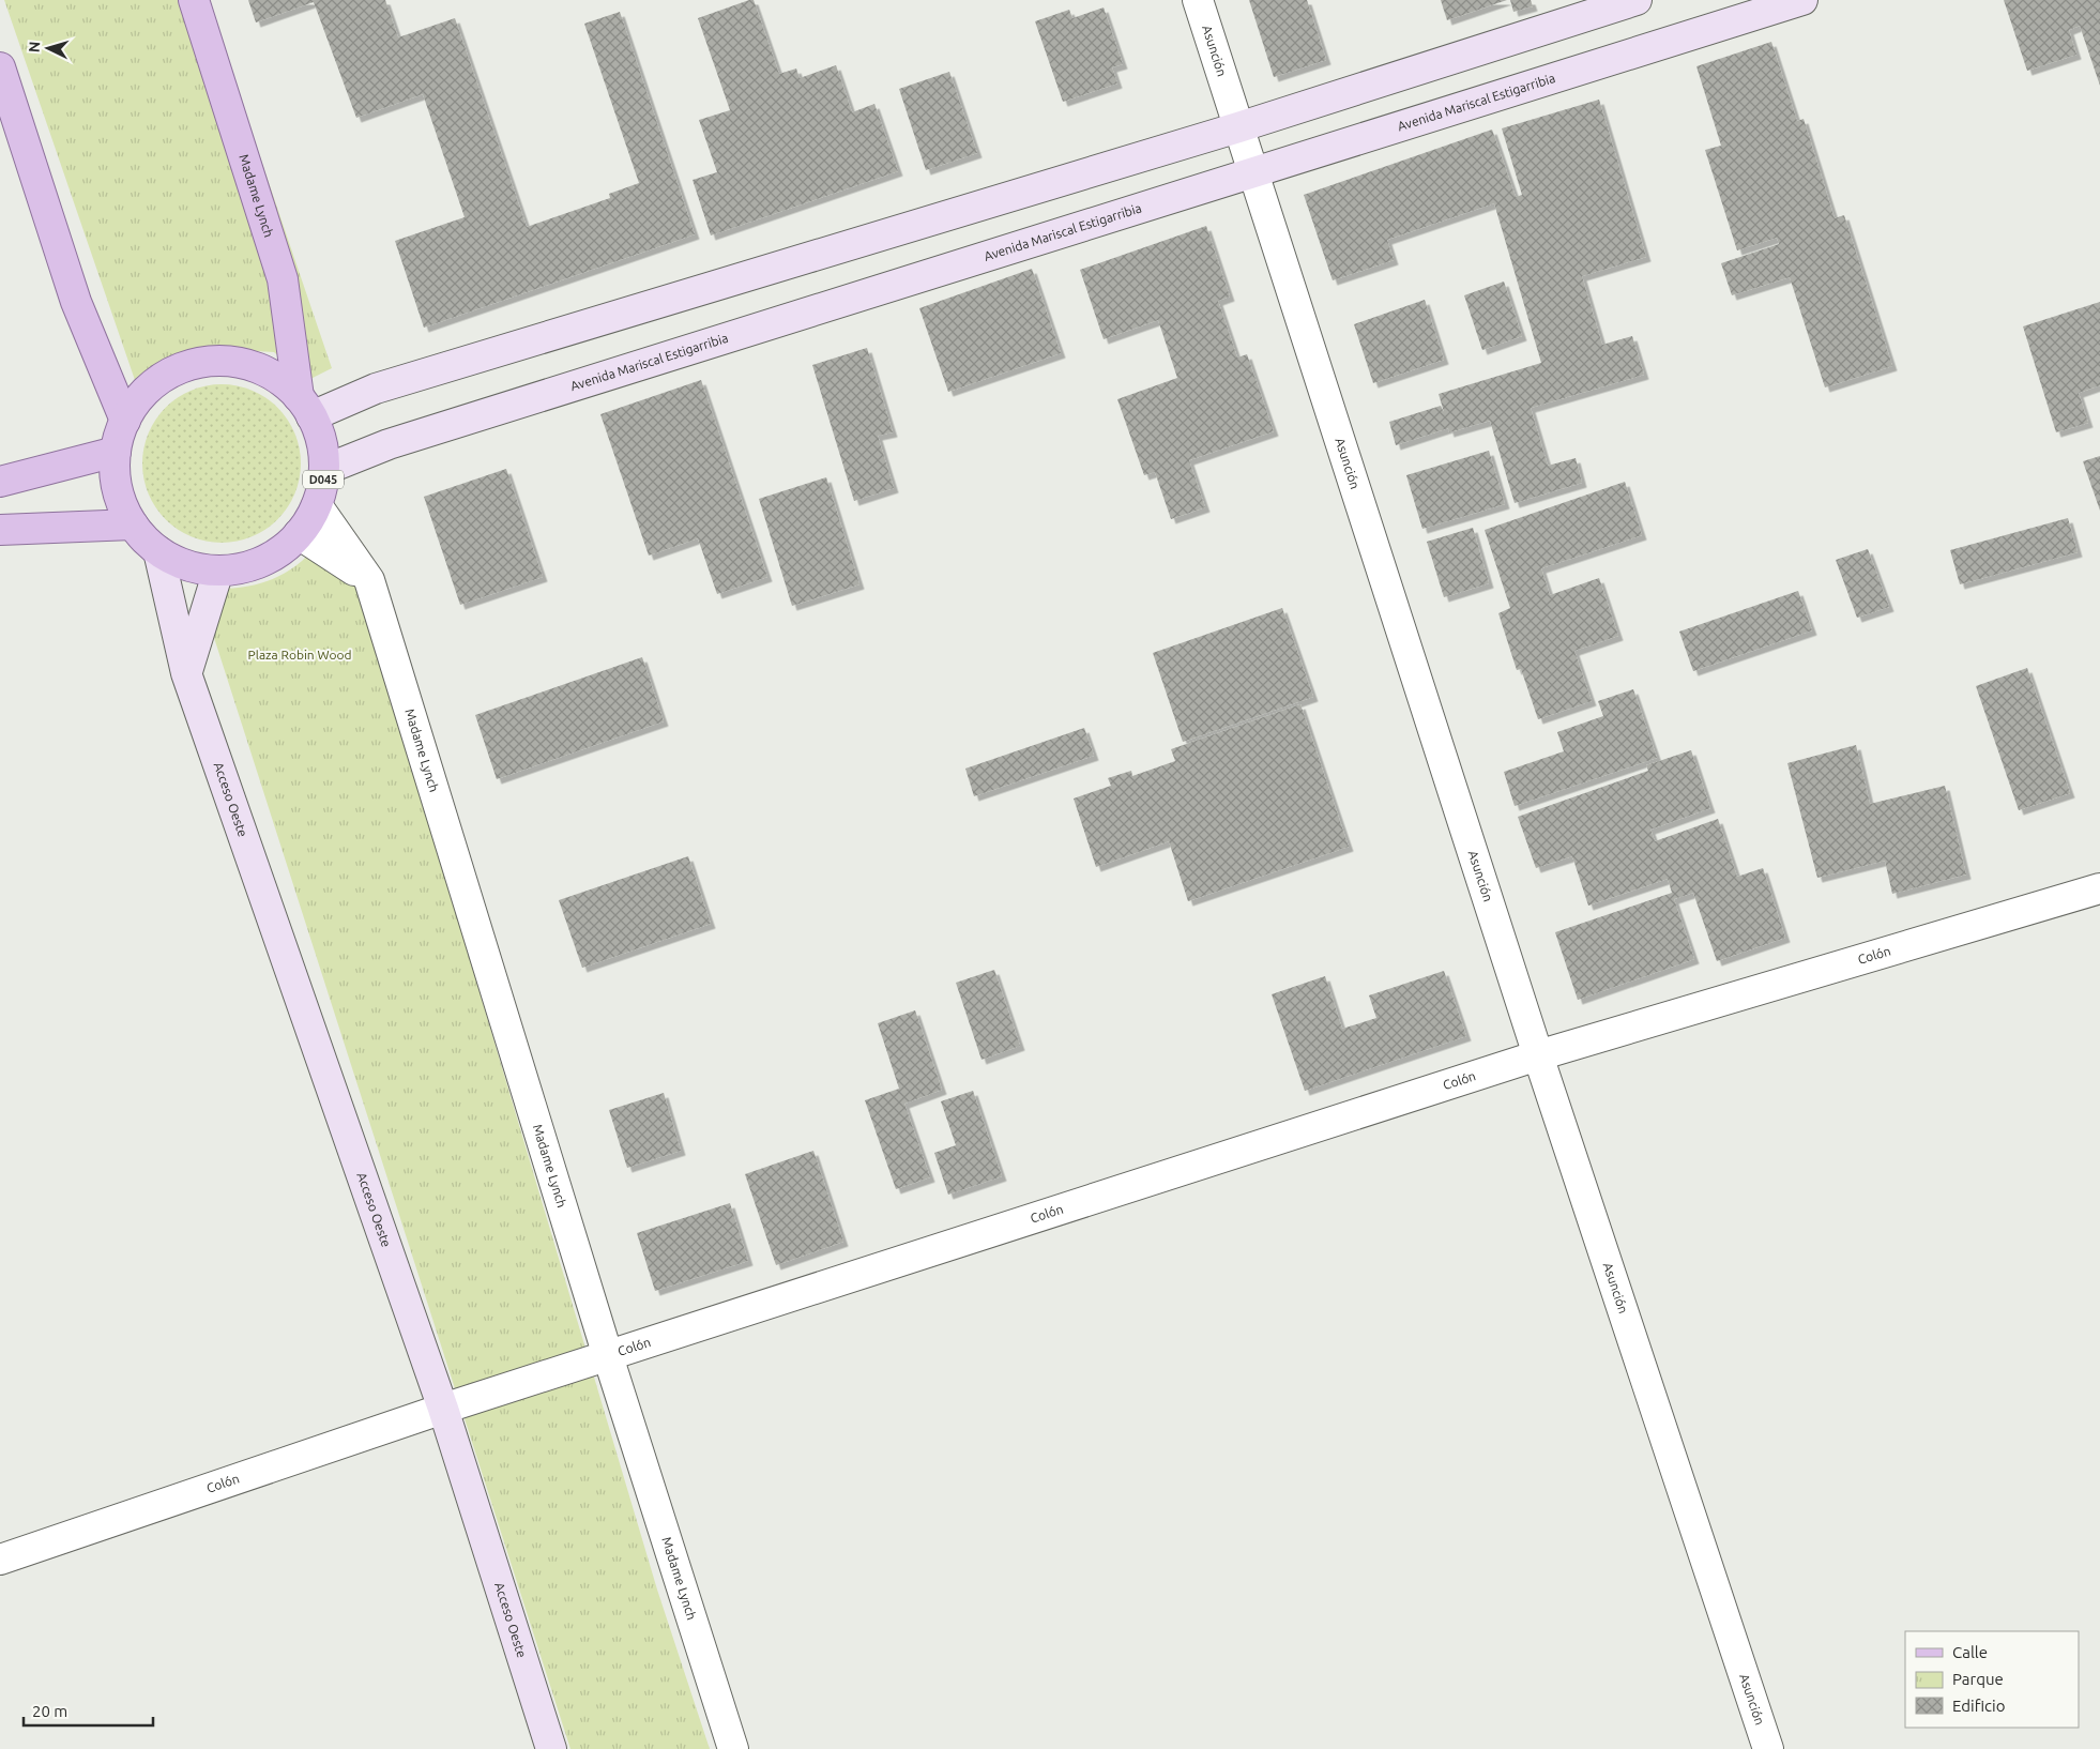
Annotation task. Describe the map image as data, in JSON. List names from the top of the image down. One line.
{"streets":{"main road":["Avenida Mariscal Estigarribia","Madame Lynch","D045","Acceso Oeste"],"street":["Asunción","Colón"]},"crossings":[["Asunción","Avenida Mariscal Estigarribia"],["Asunción","Colón"],["Avenida Mariscal Estigarribia","D045"],["Madame Lynch","D045"],["Madame Lynch","Colón"],["D045","Acceso Oeste"],["Acceso Oeste","Colón"]],"parks":["Plaza Robin Wood"],"legend":["Calle","Parque","Edificio"],"scale_bar":"20 m","north":"left"}
